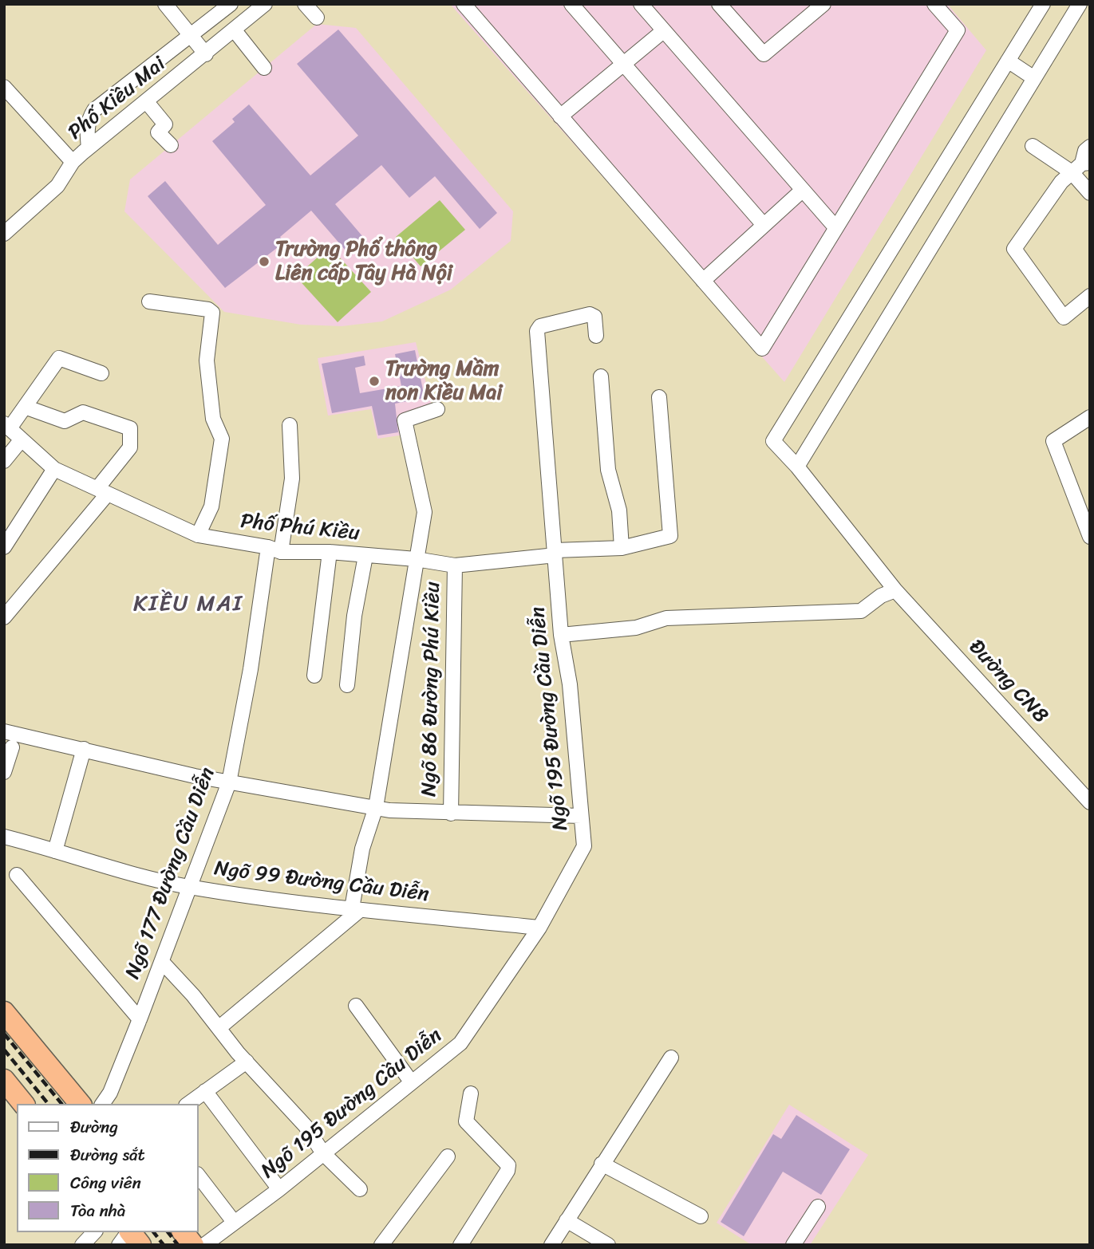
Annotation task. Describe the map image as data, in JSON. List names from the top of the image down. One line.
{"streets":{"street":["Phố Kiều Mai","Phố Phú Kiều","Đường CN8","Ngõ 86 Đường Phú Kiều","Ngõ 195 Đường Cầu Diễn","Ngõ 177 Đường Cầu Diễn","Ngõ 99 Đường Cầu Diễn"]},"crossings":[["Phố Phú Kiều","Ngõ 86 Đường Phú Kiều"],["Phố Phú Kiều","Ngõ 195 Đường Cầu Diễn"],["Phố Phú Kiều","Ngõ 177 Đường Cầu Diễn"],["Ngõ 195 Đường Cầu Diễn","Ngõ 99 Đường Cầu Diễn"],["Ngõ 177 Đường Cầu Diễn","Ngõ 99 Đường Cầu Diễn"]],"districts":["KIỀU MAI"],"places":["Trường Phổ thông Liên cấp Tây Hà Nội","Trường Mầm non Kiều Mai"],"legend":["Đường","Đường sắt","Công viên","Tòa nhà"]}
